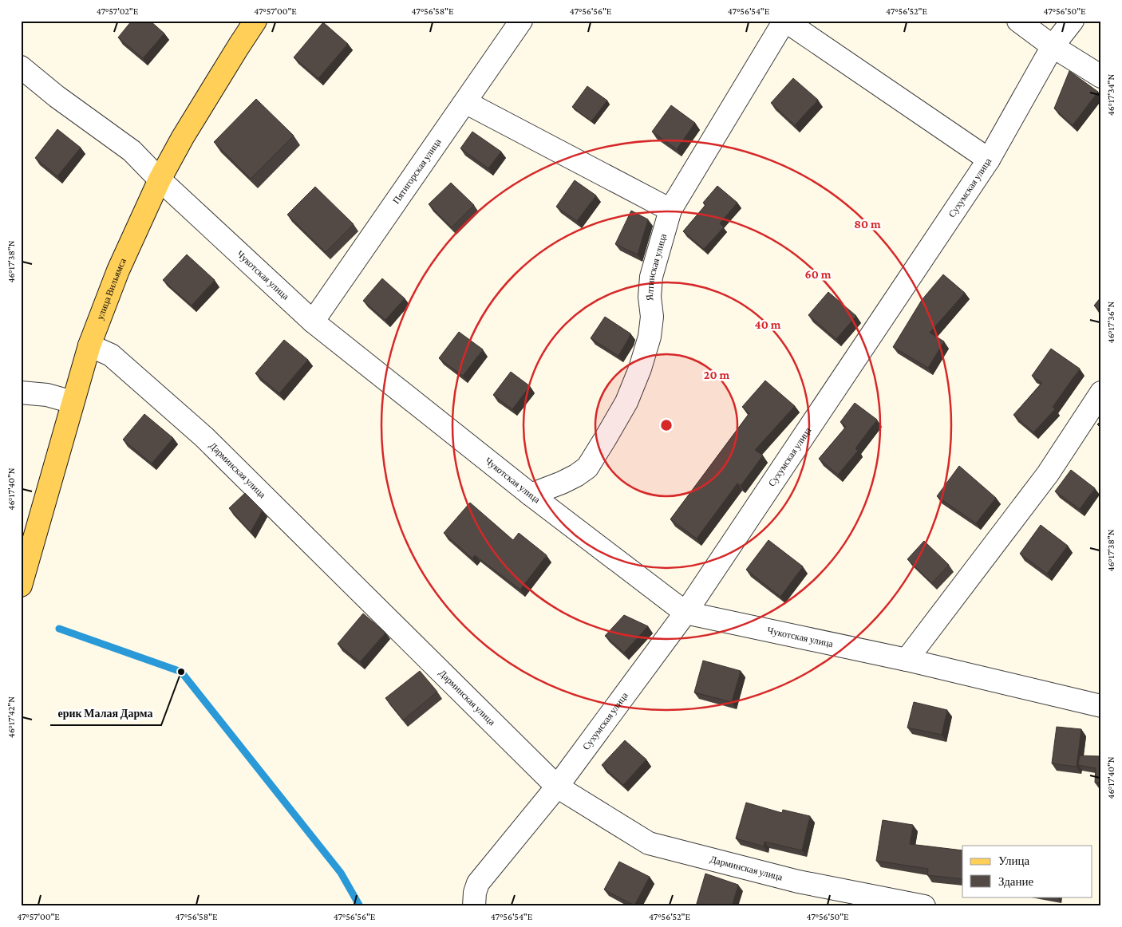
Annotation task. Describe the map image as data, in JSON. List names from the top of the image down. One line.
{"streets":{"main road":["улица Вильямса"],"street":["Пятигорская улица","Сухумская улица","Ялтинская улица","Чукотская улица","Дарминская улица"]},"crossings":[["Пятигорская улица","Чукотская улица"],["Сухумская улица","Чукотская улица"],["Сухумская улица","Дарминская улица"],["Ялтинская улица","Чукотская улица"],["Чукотская улица","улица Вильямса"],["улица Вильямса","Дарминская улица"]],"places":["ерик Малая Дарма"],"legend":["Улица","Здание"],"coordinates":["47°57'02\"E","47°57'00\"E","47°56'58\"E","47°56'56\"E","47°56'54\"E","47°56'52\"E","47°56'50\"E","46°17'34\"N","46°17'38\"N","46°17'36\"N","46°17'40\"N","46°17'42\"N"],"rings":["80 m","60 m","40 m","20 m"]}
